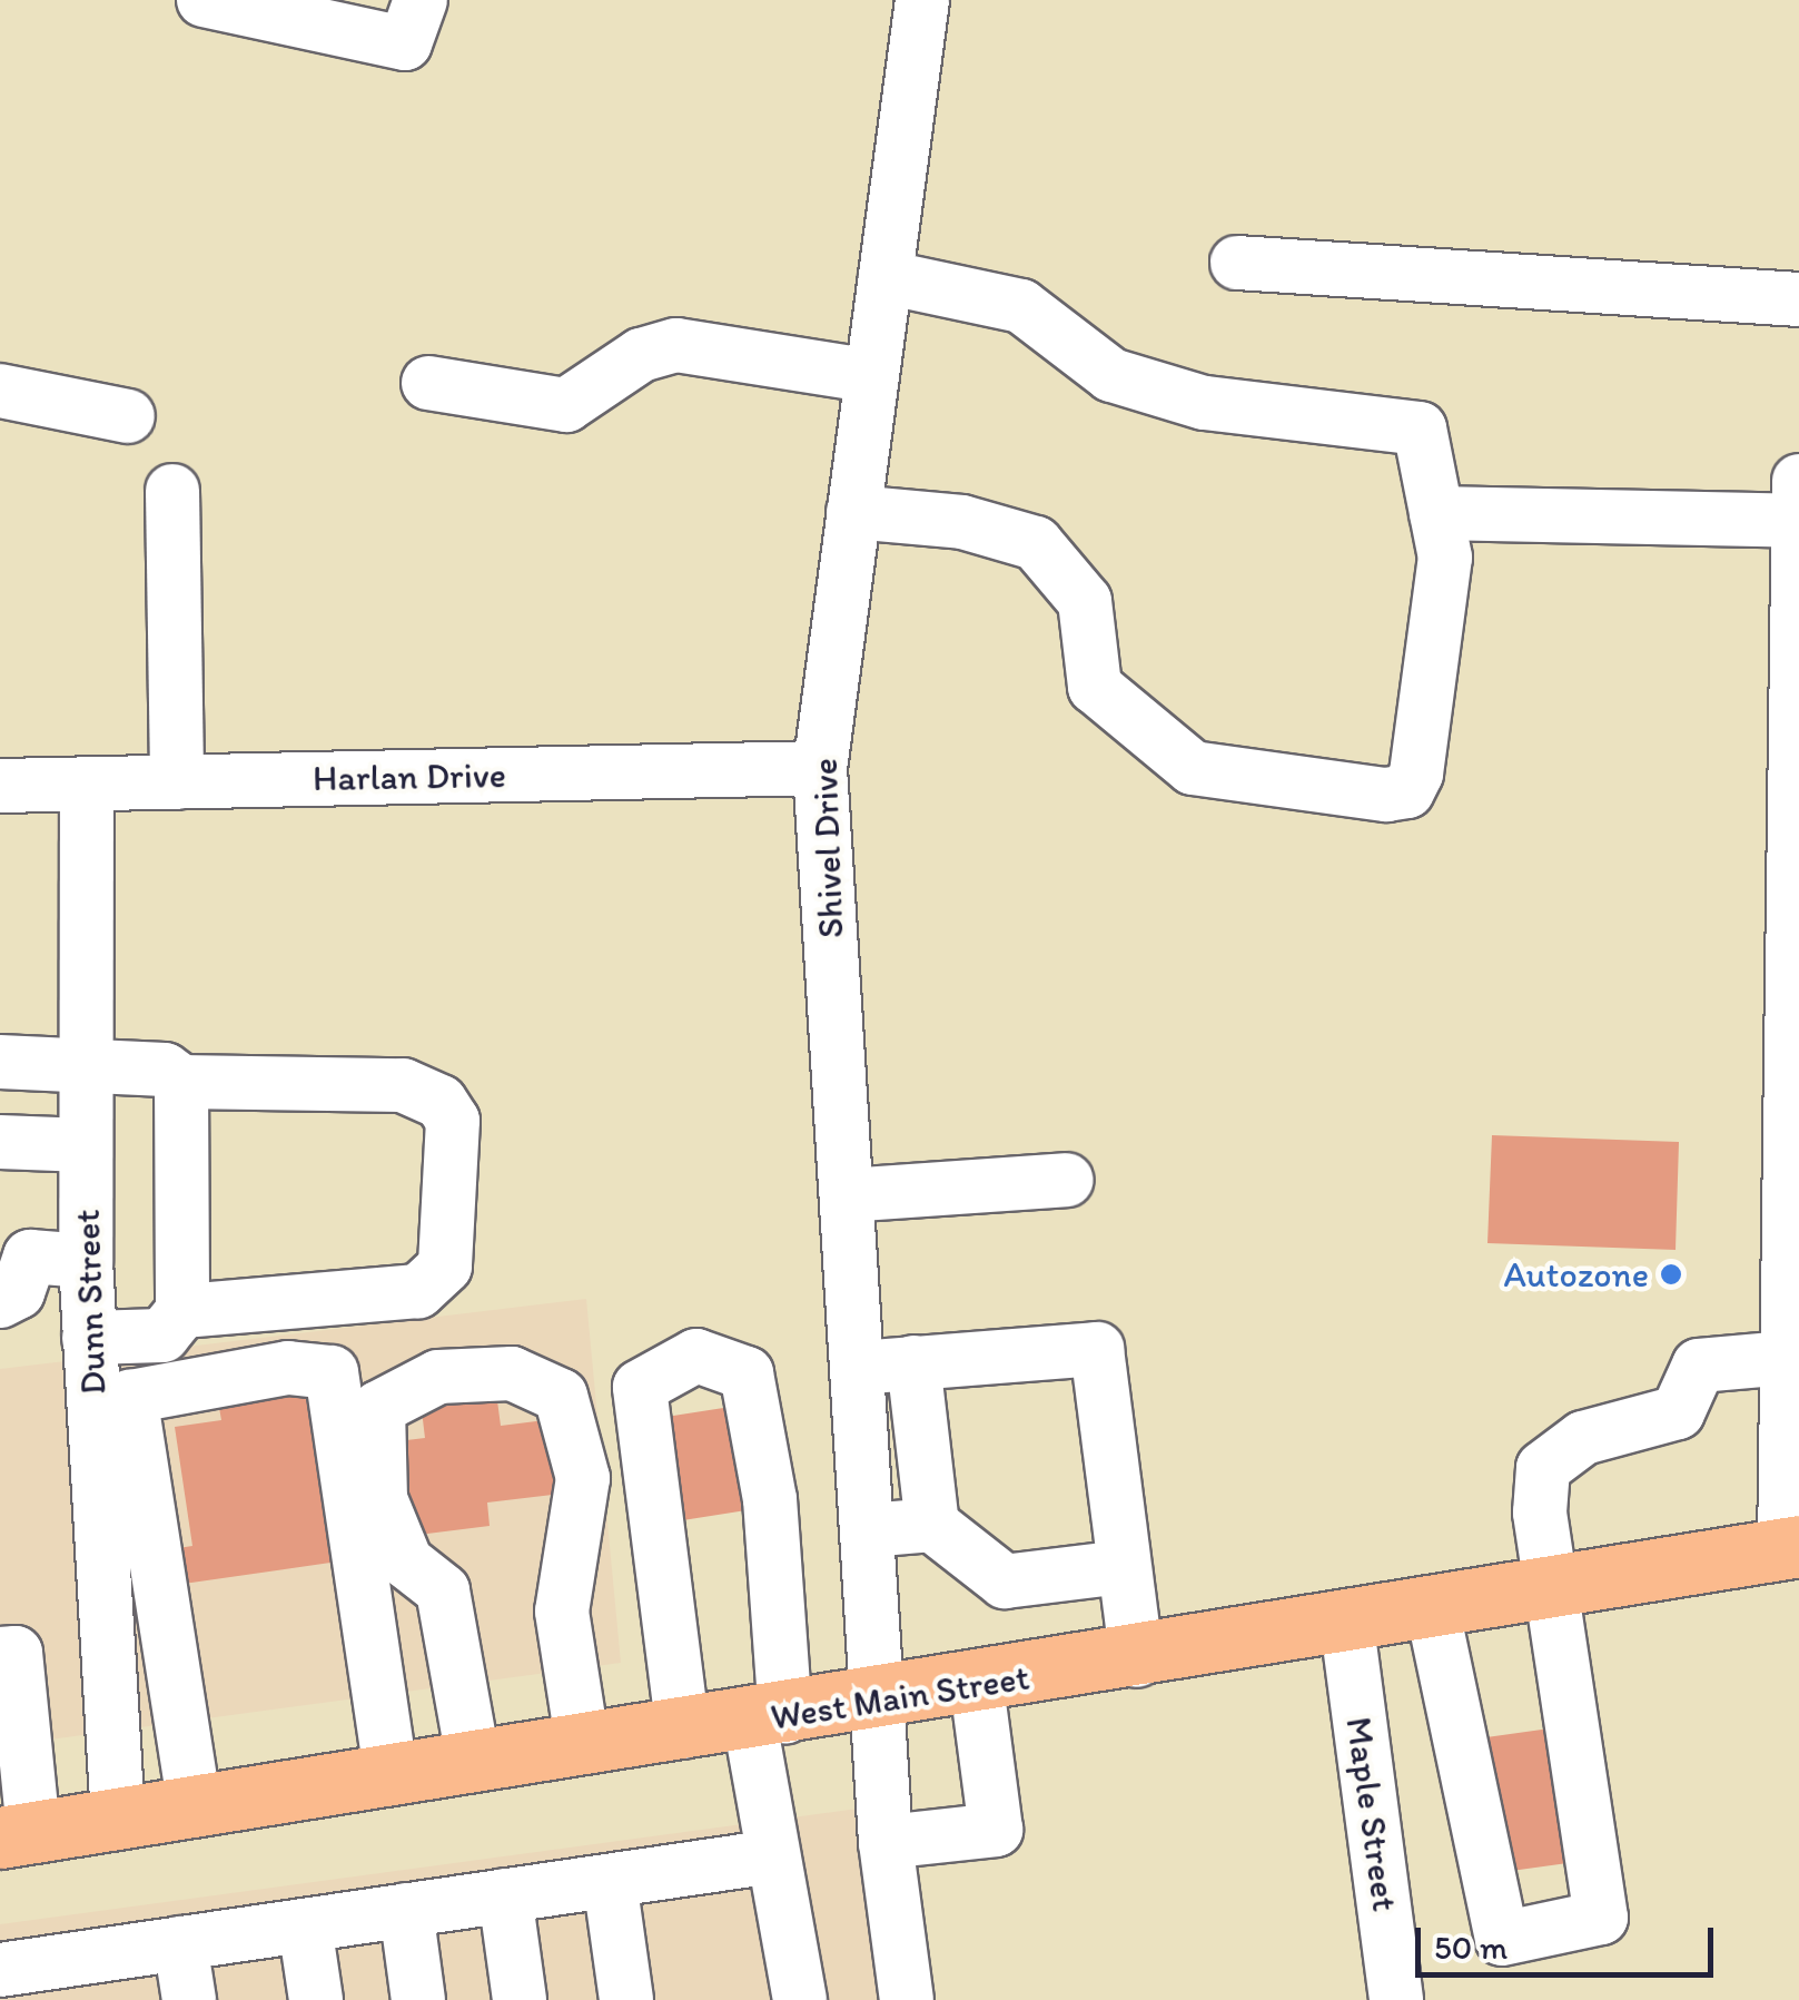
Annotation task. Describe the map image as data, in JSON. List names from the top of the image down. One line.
{"streets":{"main road":["West Main Street"],"street":["Harlan Drive","Shivel Drive","Dunn Street","Maple Street"]},"crossings":[["Harlan Drive","Shivel Drive"],["Harlan Drive","Dunn Street"],["Shivel Drive","West Main Street"],["Dunn Street","West Main Street"],["West Main Street","Maple Street"]],"places":["Autozone"],"scale_bar":"50 m"}
